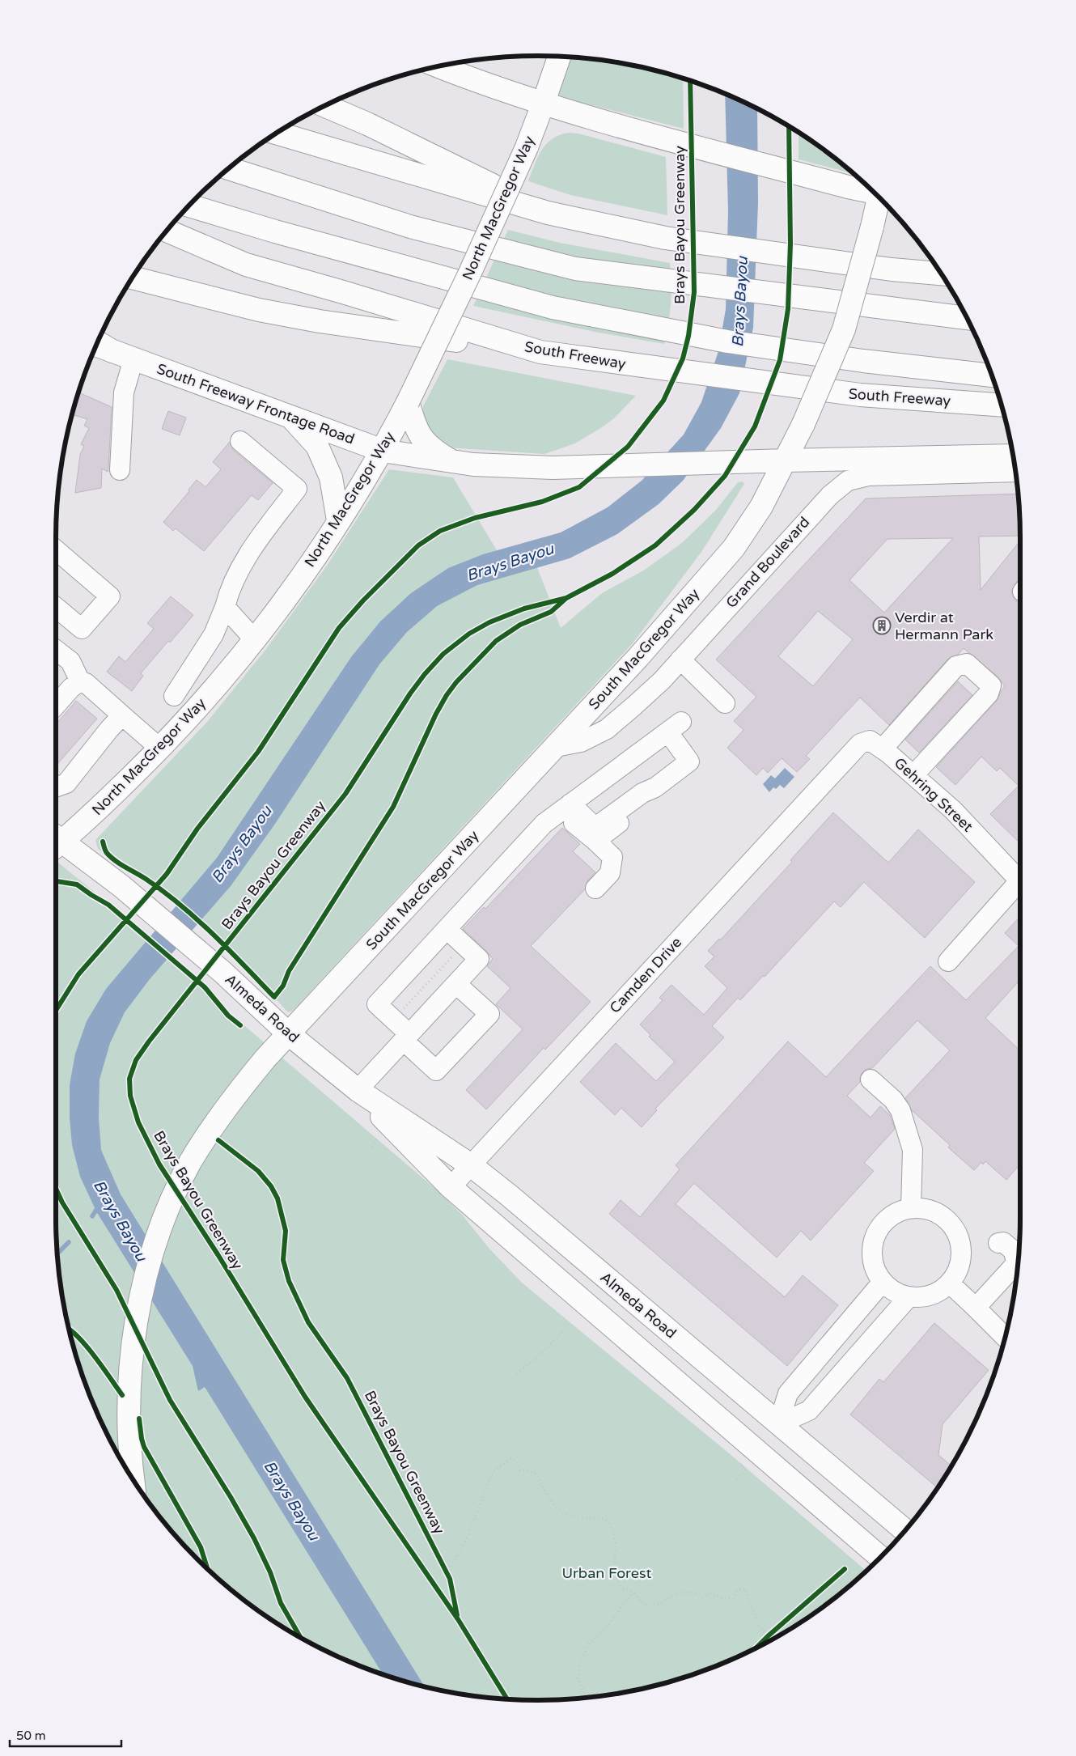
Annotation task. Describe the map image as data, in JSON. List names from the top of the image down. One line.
{"streets":{"main road":["North MacGregor Way","South Freeway","South Freeway Frontage Road","South MacGregor Way","Almeda Road"],"street":["Grand Boulevard","Gehring Street","Camden Drive"],"cycle path":["Brays Bayou Greenway"]},"crossings":[["North MacGregor Way","South Freeway Frontage Road"],["North MacGregor Way","Almeda Road"],["South Freeway Frontage Road","South MacGregor Way"],["Grand Boulevard","South MacGregor Way"],["South MacGregor Way","Almeda Road"],["Gehring Street","Camden Drive"],["Camden Drive","Almeda Road"]],"water":["Brays Bayou"],"parks":["Urban Forest"],"places":{"building":["Verdir at Hermann Park"]},"scale_bar":"50 m"}
